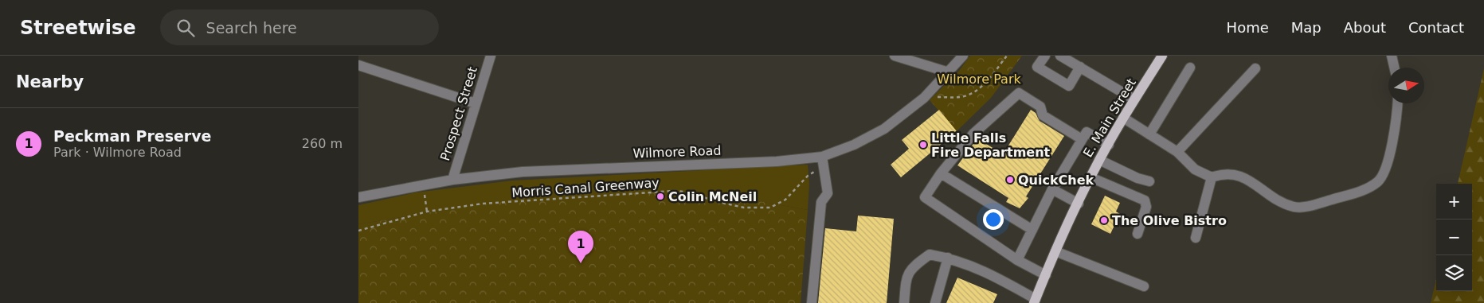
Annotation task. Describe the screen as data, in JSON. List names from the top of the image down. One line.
{"streets":{"main road":["E. Main Street"],"street":["Prospect Street","Wilmore Road"],"path":["Morris Canal Greenway"]},"crossings":[["Prospect Street","Wilmore Road"],["Wilmore Road","Morris Canal Greenway"]],"parks":["Wilmore Park"],"places":["Little Falls Fire Department","QuickChek","Colin McNeil","The Olive Bistro"],"north":"right","page":{"header":"Streetwise","search":"Search here","nav":["Home","Map","About","Contact"],"heading":"Nearby","list":[{"mark":"1","name":"Peckman Preserve","note":"Park · Wilmore Road","value":"260 m"}],"map_buttons":["+","−"],"pins":"1"}}
